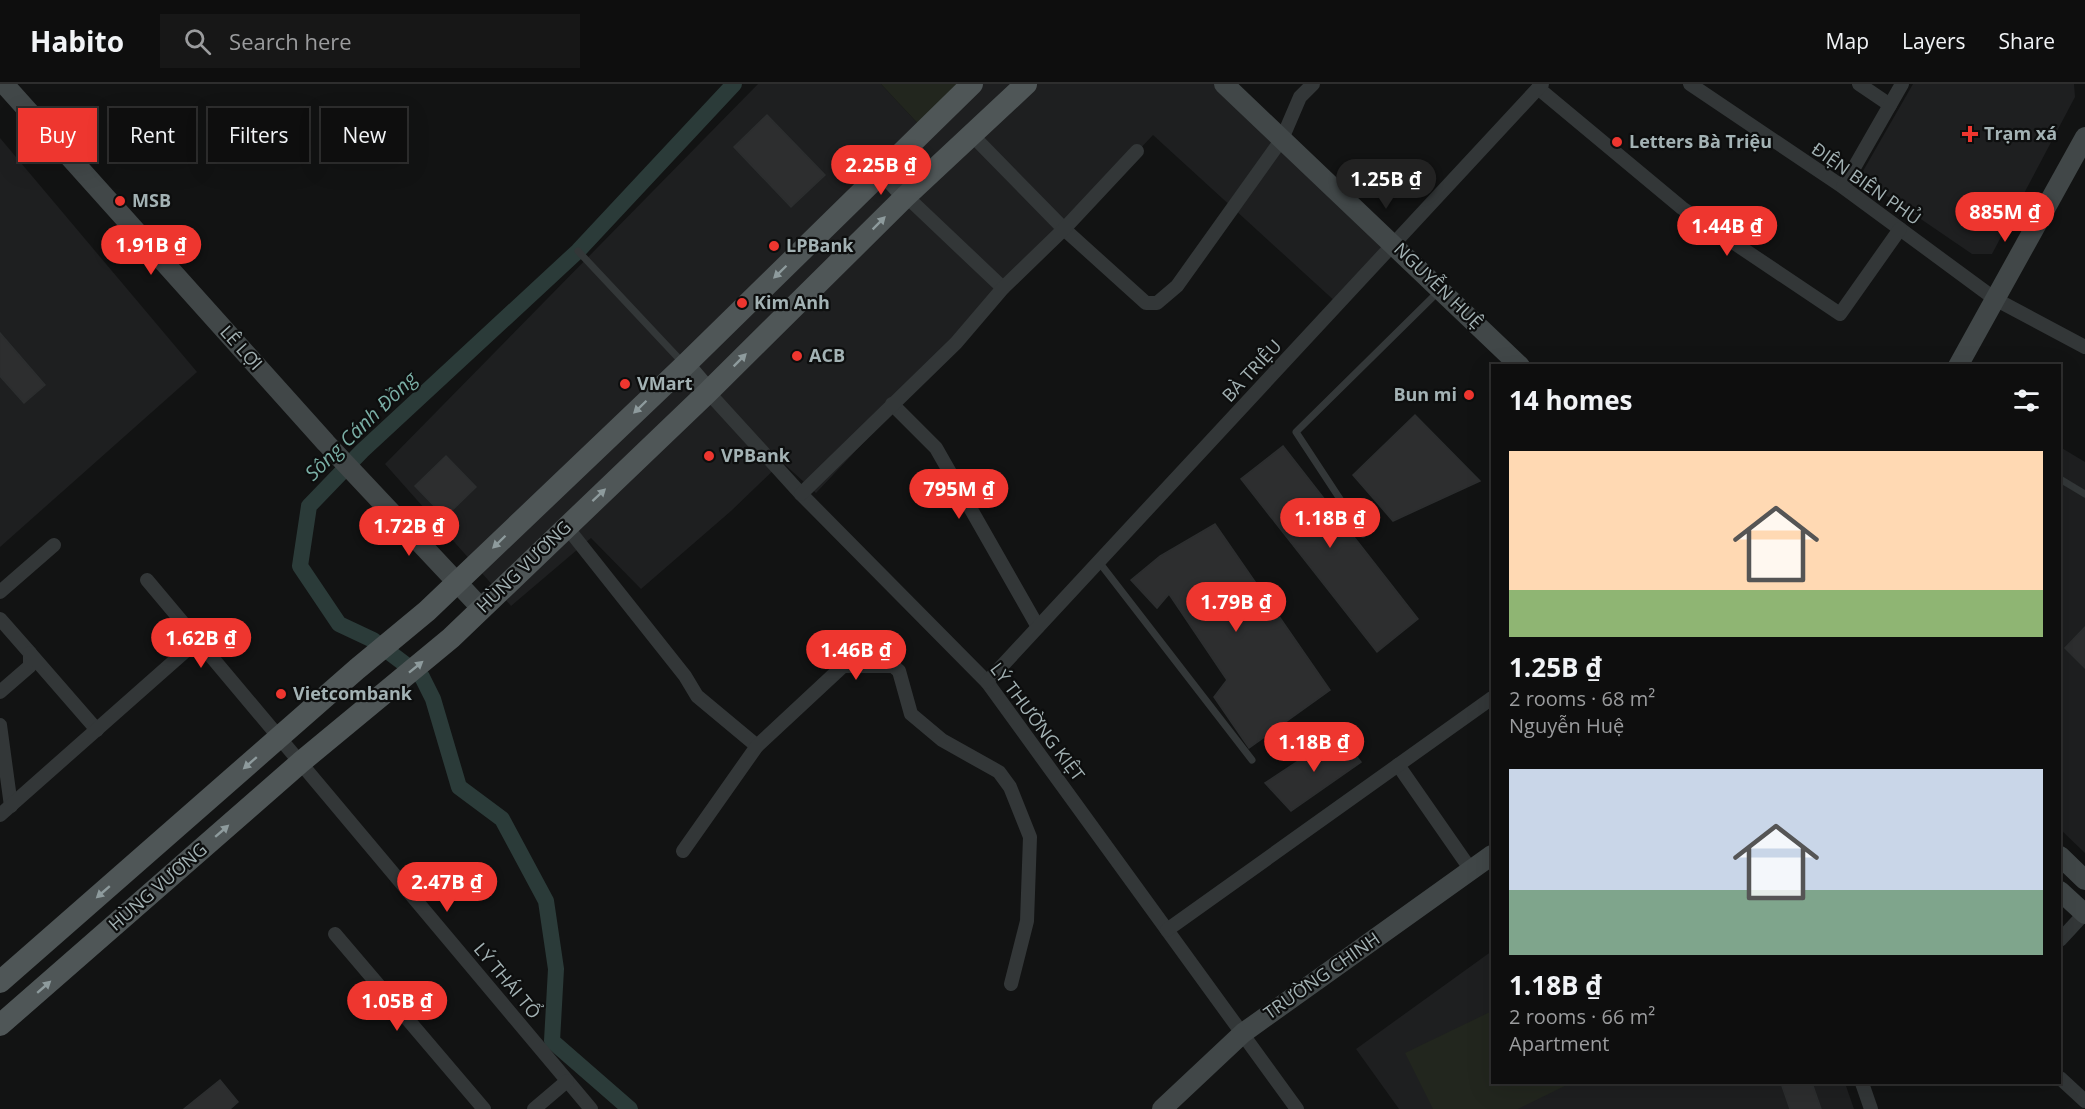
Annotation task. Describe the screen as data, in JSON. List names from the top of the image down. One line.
{"streets":{"main road":["HÙNG VƯƠNG"],"street":["ĐIỆN BIÊN PHỦ","NGUYỄN HUỆ","LÊ LỢI","BÀ TRIỆU","LÝ THƯỜNG KIỆT","TRƯỜNG CHINH","LÝ THÁI TỔ"]},"crossings":[["NGUYỄN HUỆ","BÀ TRIỆU"],["LÊ LỢI","HÙNG VƯƠNG"],["BÀ TRIỆU","LÝ THƯỜNG KIỆT"],["HÙNG VƯƠNG","LÝ THƯỜNG KIỆT"],["HÙNG VƯƠNG","LÝ THÁI TỔ"],["LÝ THƯỜNG KIỆT","TRƯỜNG CHINH"]],"water":["Sông Cánh Đồng"],"places":{"health":["Trạm xá"],"other":["Letters Bà Triệu","MSB","LPBank","Kim Anh","ACB","VMart","Bun mi","VPBank","Vietcombank"]},"page":{"header":"Habito","search":"Search here","nav":["Map","Layers","Share"],"chip":["Buy","Rent","Filters","New"],"price":["2.25B ₫","1.25B ₫","885M ₫","1.44B ₫","1.91B ₫","795M ₫","1.18B ₫","1.72B ₫","1.79B ₫","1.62B ₫","1.46B ₫","1.18B ₫","2.47B ₫","1.05B ₫"],"heading":"14 homes","list":[{"name":"1.25B ₫","note":"2 rooms · 68 m² · Nguyễn Huệ"},{"name":"1.18B ₫","note":"2 rooms · 66 m² · Apartment"}]}}
